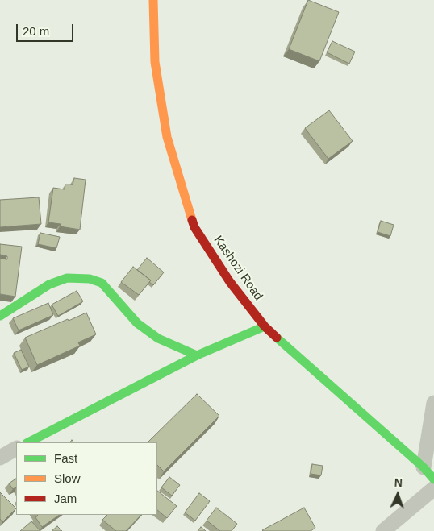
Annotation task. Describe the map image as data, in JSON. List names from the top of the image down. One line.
{"streets":{"main road":["Kashozi Road"]},"legend":["Fast","Slow","Jam"],"scale_bar":"20 m","north":"top"}
